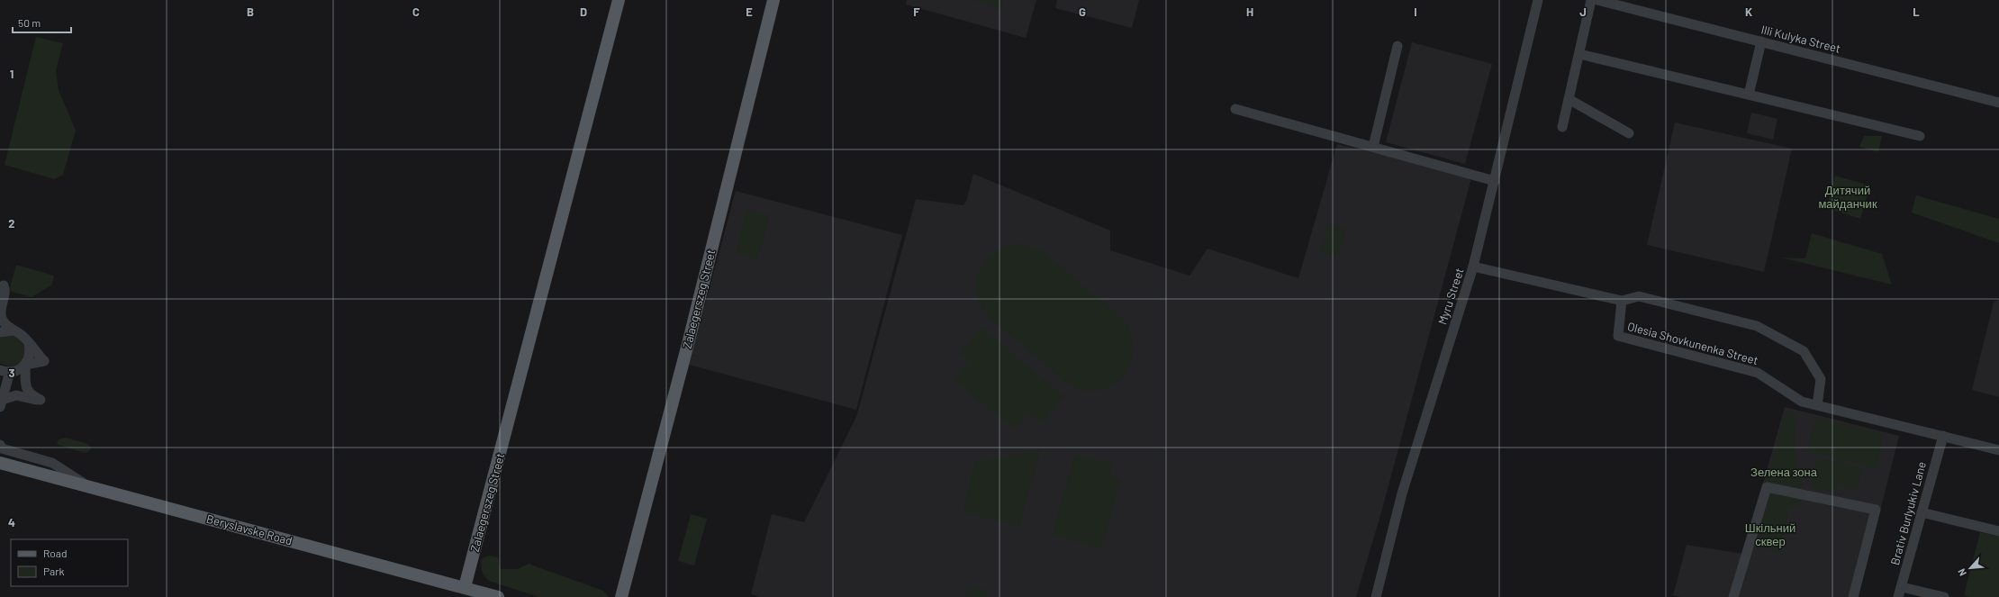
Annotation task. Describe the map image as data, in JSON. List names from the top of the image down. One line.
{"streets":{"main road":["Zalaegerszeg Street","Beryslavske Road"],"street":["Illi Kulyka Street","Myru Street","Olesia Shovkunenka Street","Brativ Burlyukiv Lane"]},"crossings":[["Zalaegerszeg Street","Beryslavske Road"],["Olesia Shovkunenka Street","Brativ Burlyukiv Lane"]],"parks":["Дитячий майданчик","Зелена зона","Шкільний сквер"],"legend":["Road","Park"],"scale_bar":"50 m","north":"bottom left","grid":{"columns":["B","C","D","E","F","G","H","I","J","K","L"],"rows":["1","2","3","4"]}}
